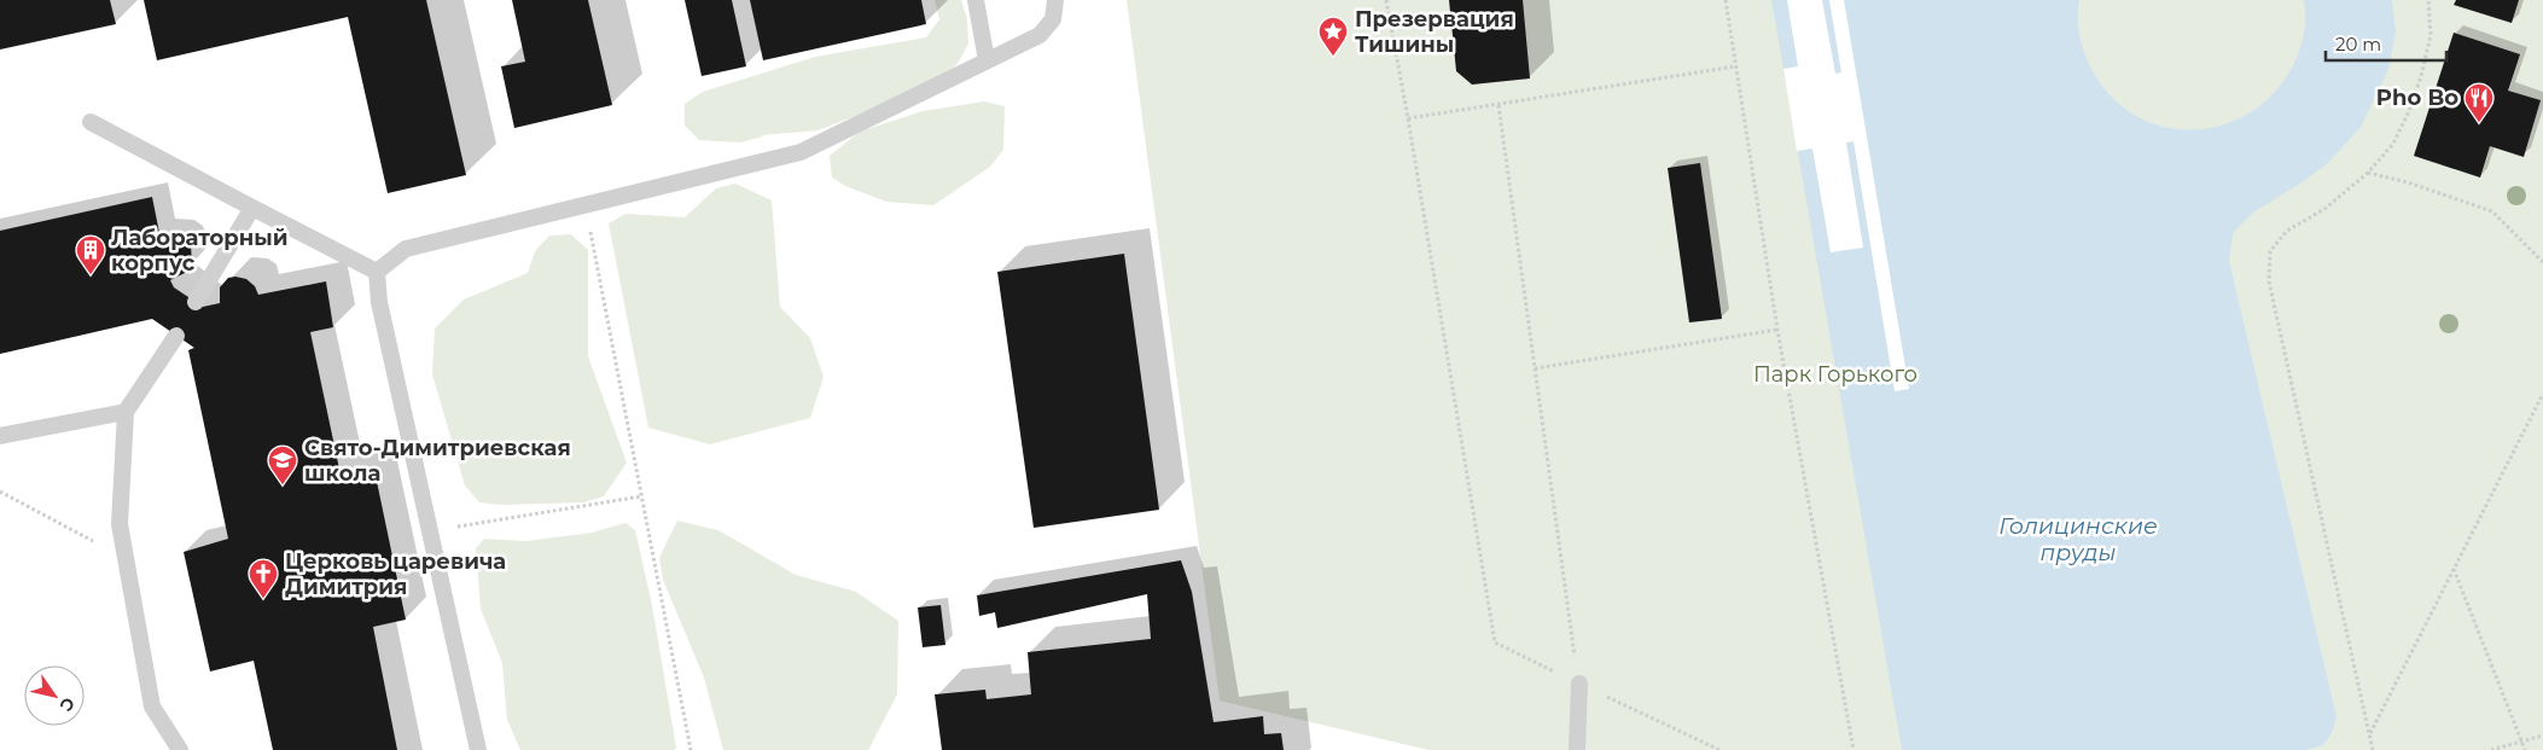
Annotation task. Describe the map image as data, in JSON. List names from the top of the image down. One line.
{"water":["Голицинские пруды"],"parks":["Парк Горького"],"places":{"place":["Презервация Тишины"],"restaurant":["Pho Bo"],"building":["Лабораторный корпус"],"school or university":["Свято-Димитриевская школа"],"church":["Церковь царевича Димитрия"]},"scale_bar":"20 m","north":"bottom right"}
